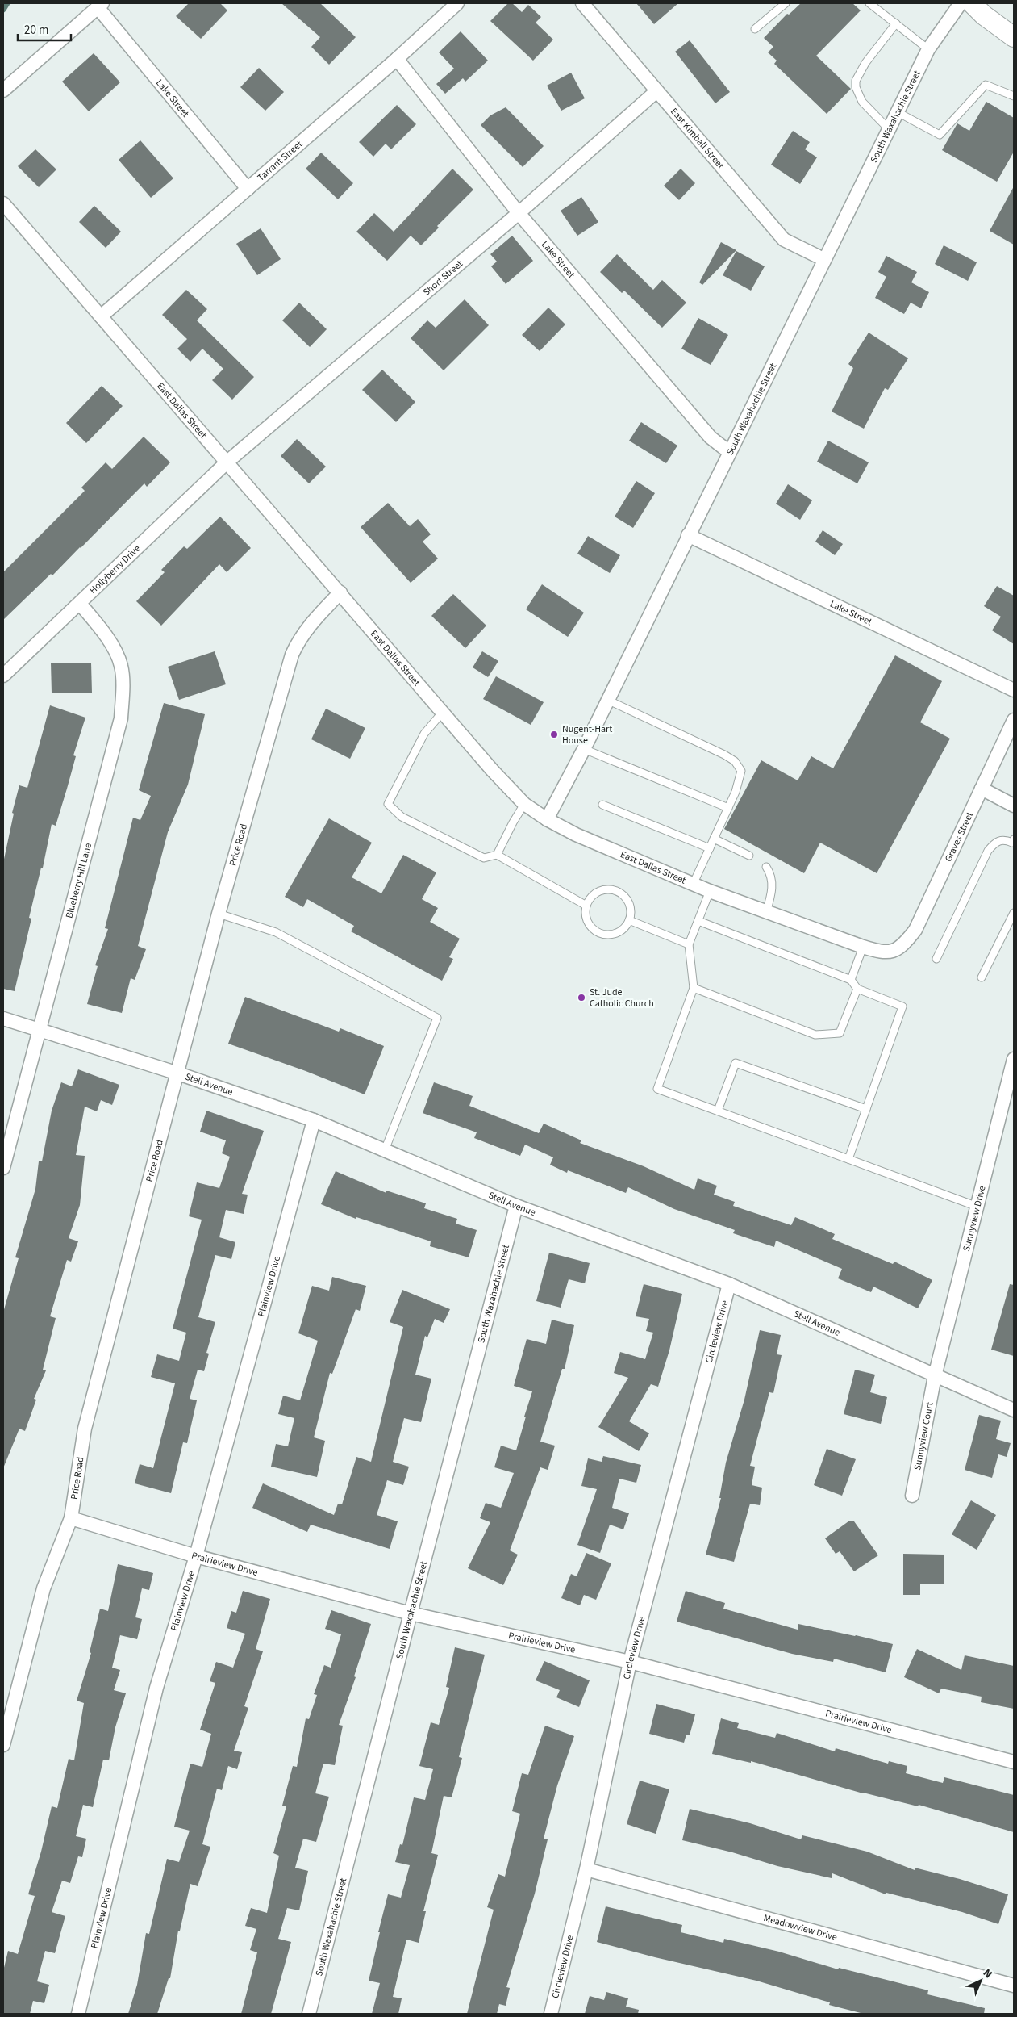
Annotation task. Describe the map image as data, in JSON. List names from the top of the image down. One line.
{"streets":{"street":["Lake Street","South Waxahachie Street","East Kimball Street","Tarrant Street","Short Street","East Dallas Street","Hollyberry Drive","Graves Street","Price Road","Blueberry Hill Lane","Stell Avenue","Sunnyview Drive","Plainview Drive","Circleview Drive","Sunnyview Court","Prairieview Drive","Meadowview Drive"]},"crossings":[["Lake Street","South Waxahachie Street"],["Lake Street","Tarrant Street"],["Lake Street","Short Street"],["South Waxahachie Street","East Kimball Street"],["South Waxahachie Street","East Dallas Street"],["South Waxahachie Street","Stell Avenue"],["South Waxahachie Street","Prairieview Drive"],["East Kimball Street","Short Street"],["Tarrant Street","East Dallas Street"],["Short Street","East Dallas Street"],["Short Street","Hollyberry Drive"],["East Dallas Street","Hollyberry Drive"],["East Dallas Street","Graves Street"],["East Dallas Street","Price Road"],["Hollyberry Drive","Blueberry Hill Lane"],["Price Road","Stell Avenue"],["Price Road","Prairieview Drive"],["Blueberry Hill Lane","Stell Avenue"],["Stell Avenue","Sunnyview Drive"],["Stell Avenue","Plainview Drive"],["Stell Avenue","Circleview Drive"],["Stell Avenue","Sunnyview Court"],["Sunnyview Drive","Sunnyview Court"],["Plainview Drive","Prairieview Drive"],["Circleview Drive","Prairieview Drive"],["Circleview Drive","Meadowview Drive"]],"places":["Nugent-Hart House","St. Jude Catholic Church"],"scale_bar":"20 m","north":"top right"}
